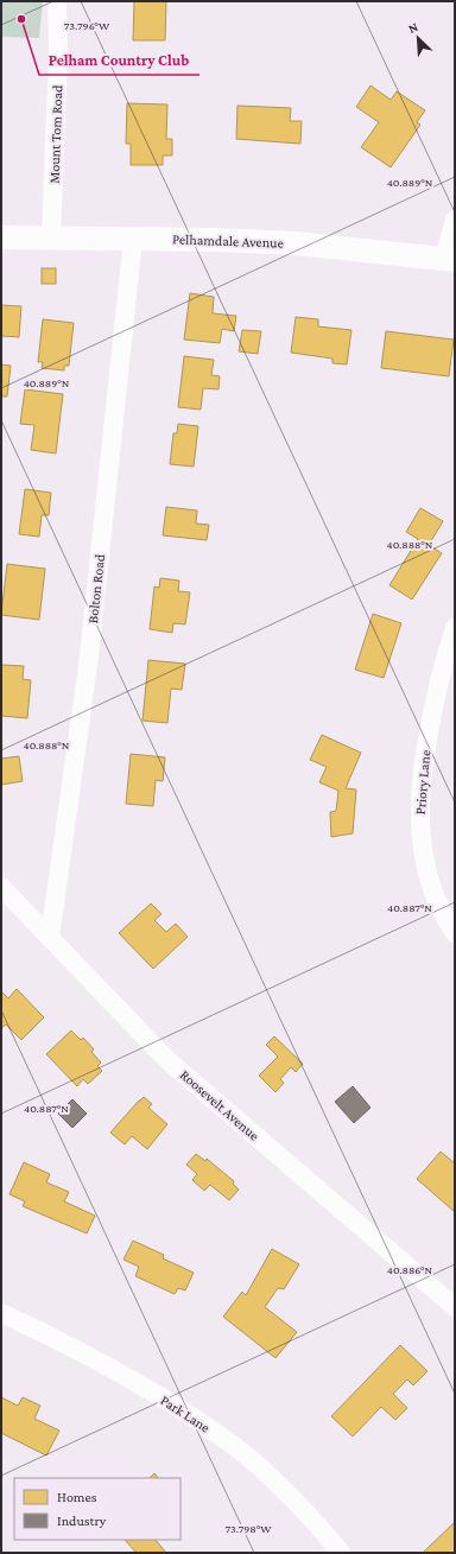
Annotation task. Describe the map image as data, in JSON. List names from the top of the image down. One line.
{"streets":{"street":["Mount Tom Road","Pelhamdale Avenue","Bolton Road","Priory Lane","Roosevelt Avenue","Park Lane"]},"crossings":[["Mount Tom Road","Pelhamdale Avenue"],["Pelhamdale Avenue","Bolton Road"],["Bolton Road","Roosevelt Avenue"]],"places":["Pelham Country Club"],"legend":["Homes","Industry"],"north":"top left","coordinates":["73.796°W","40.889°N","40.888°N","40.887°N","40.886°N","73.798°W"]}
